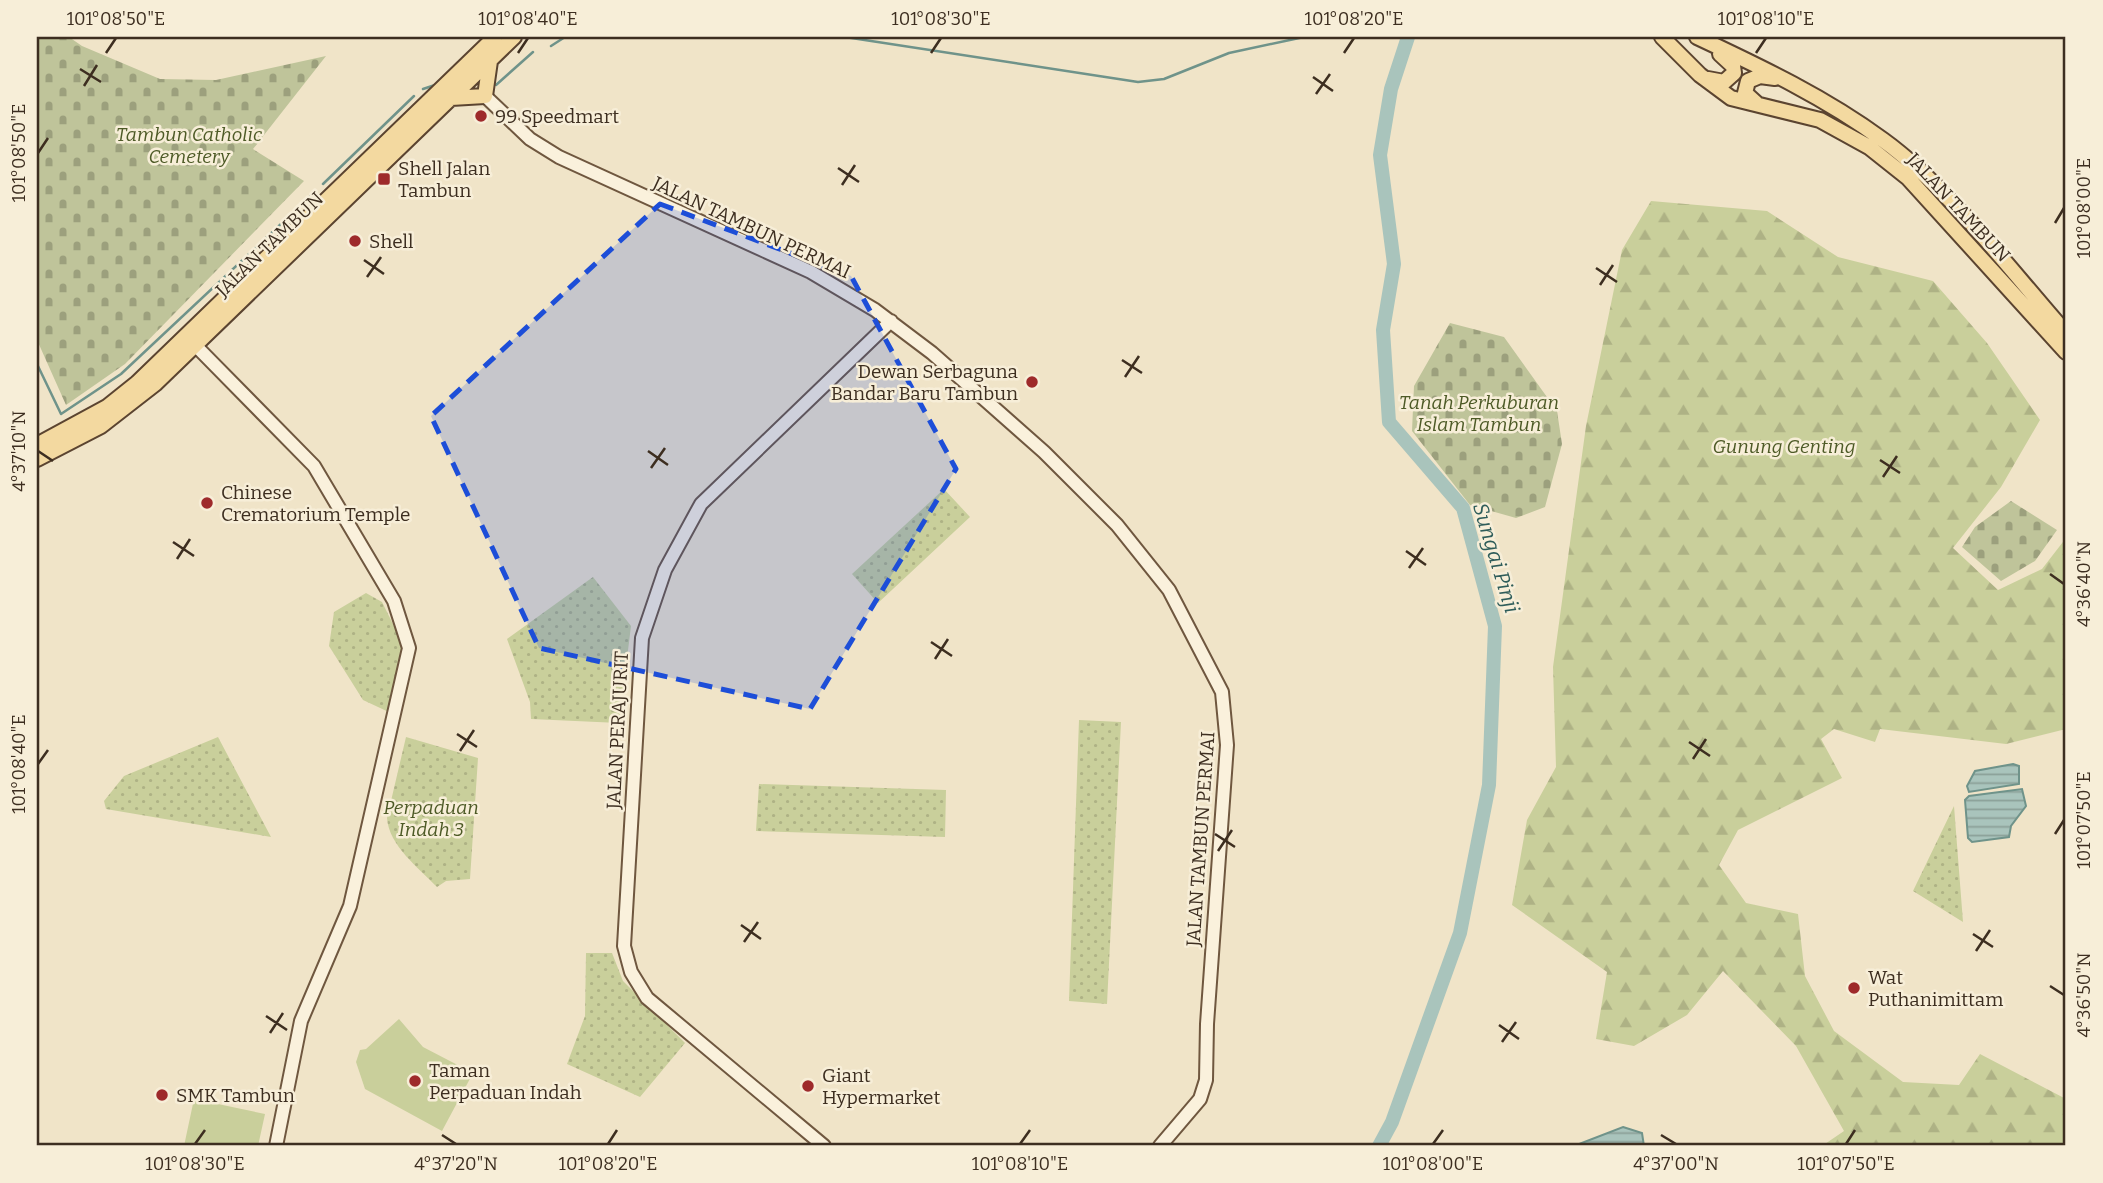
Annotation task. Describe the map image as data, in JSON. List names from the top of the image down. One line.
{"streets":{"main road":["JALAN TAMBUN"],"street":["JALAN TAMBUN PERMAI","JALAN PERAJURIT"]},"crossings":[["JALAN TAMBUN PERMAI","JALAN PERAJURIT"]],"water":["Sungai Pinji"],"parks":["Tambun Catholic Cemetery","Tanah Perkuburan Islam Tambun","Gunung Genting","Perpaduan Indah 3"],"places":{"other":["99 Speedmart","Shell","Dewan Serbaguna Bandar Baru Tambun","Chinese Crematorium Temple","Wat Puthanimittam","Taman Perpaduan Indah","Giant Hypermarket","SMK Tambun"],"transit":["Shell Jalan Tambun"]},"coordinates":["101°08'50\"E","101°08'40\"E","101°08'30\"E","101°08'20\"E","101°08'10\"E","101°08'00\"E","4°37'10\"N","4°36'40\"N","101°07'50\"E","4°36'50\"N","4°37'20\"N","4°37'00\"N"]}
